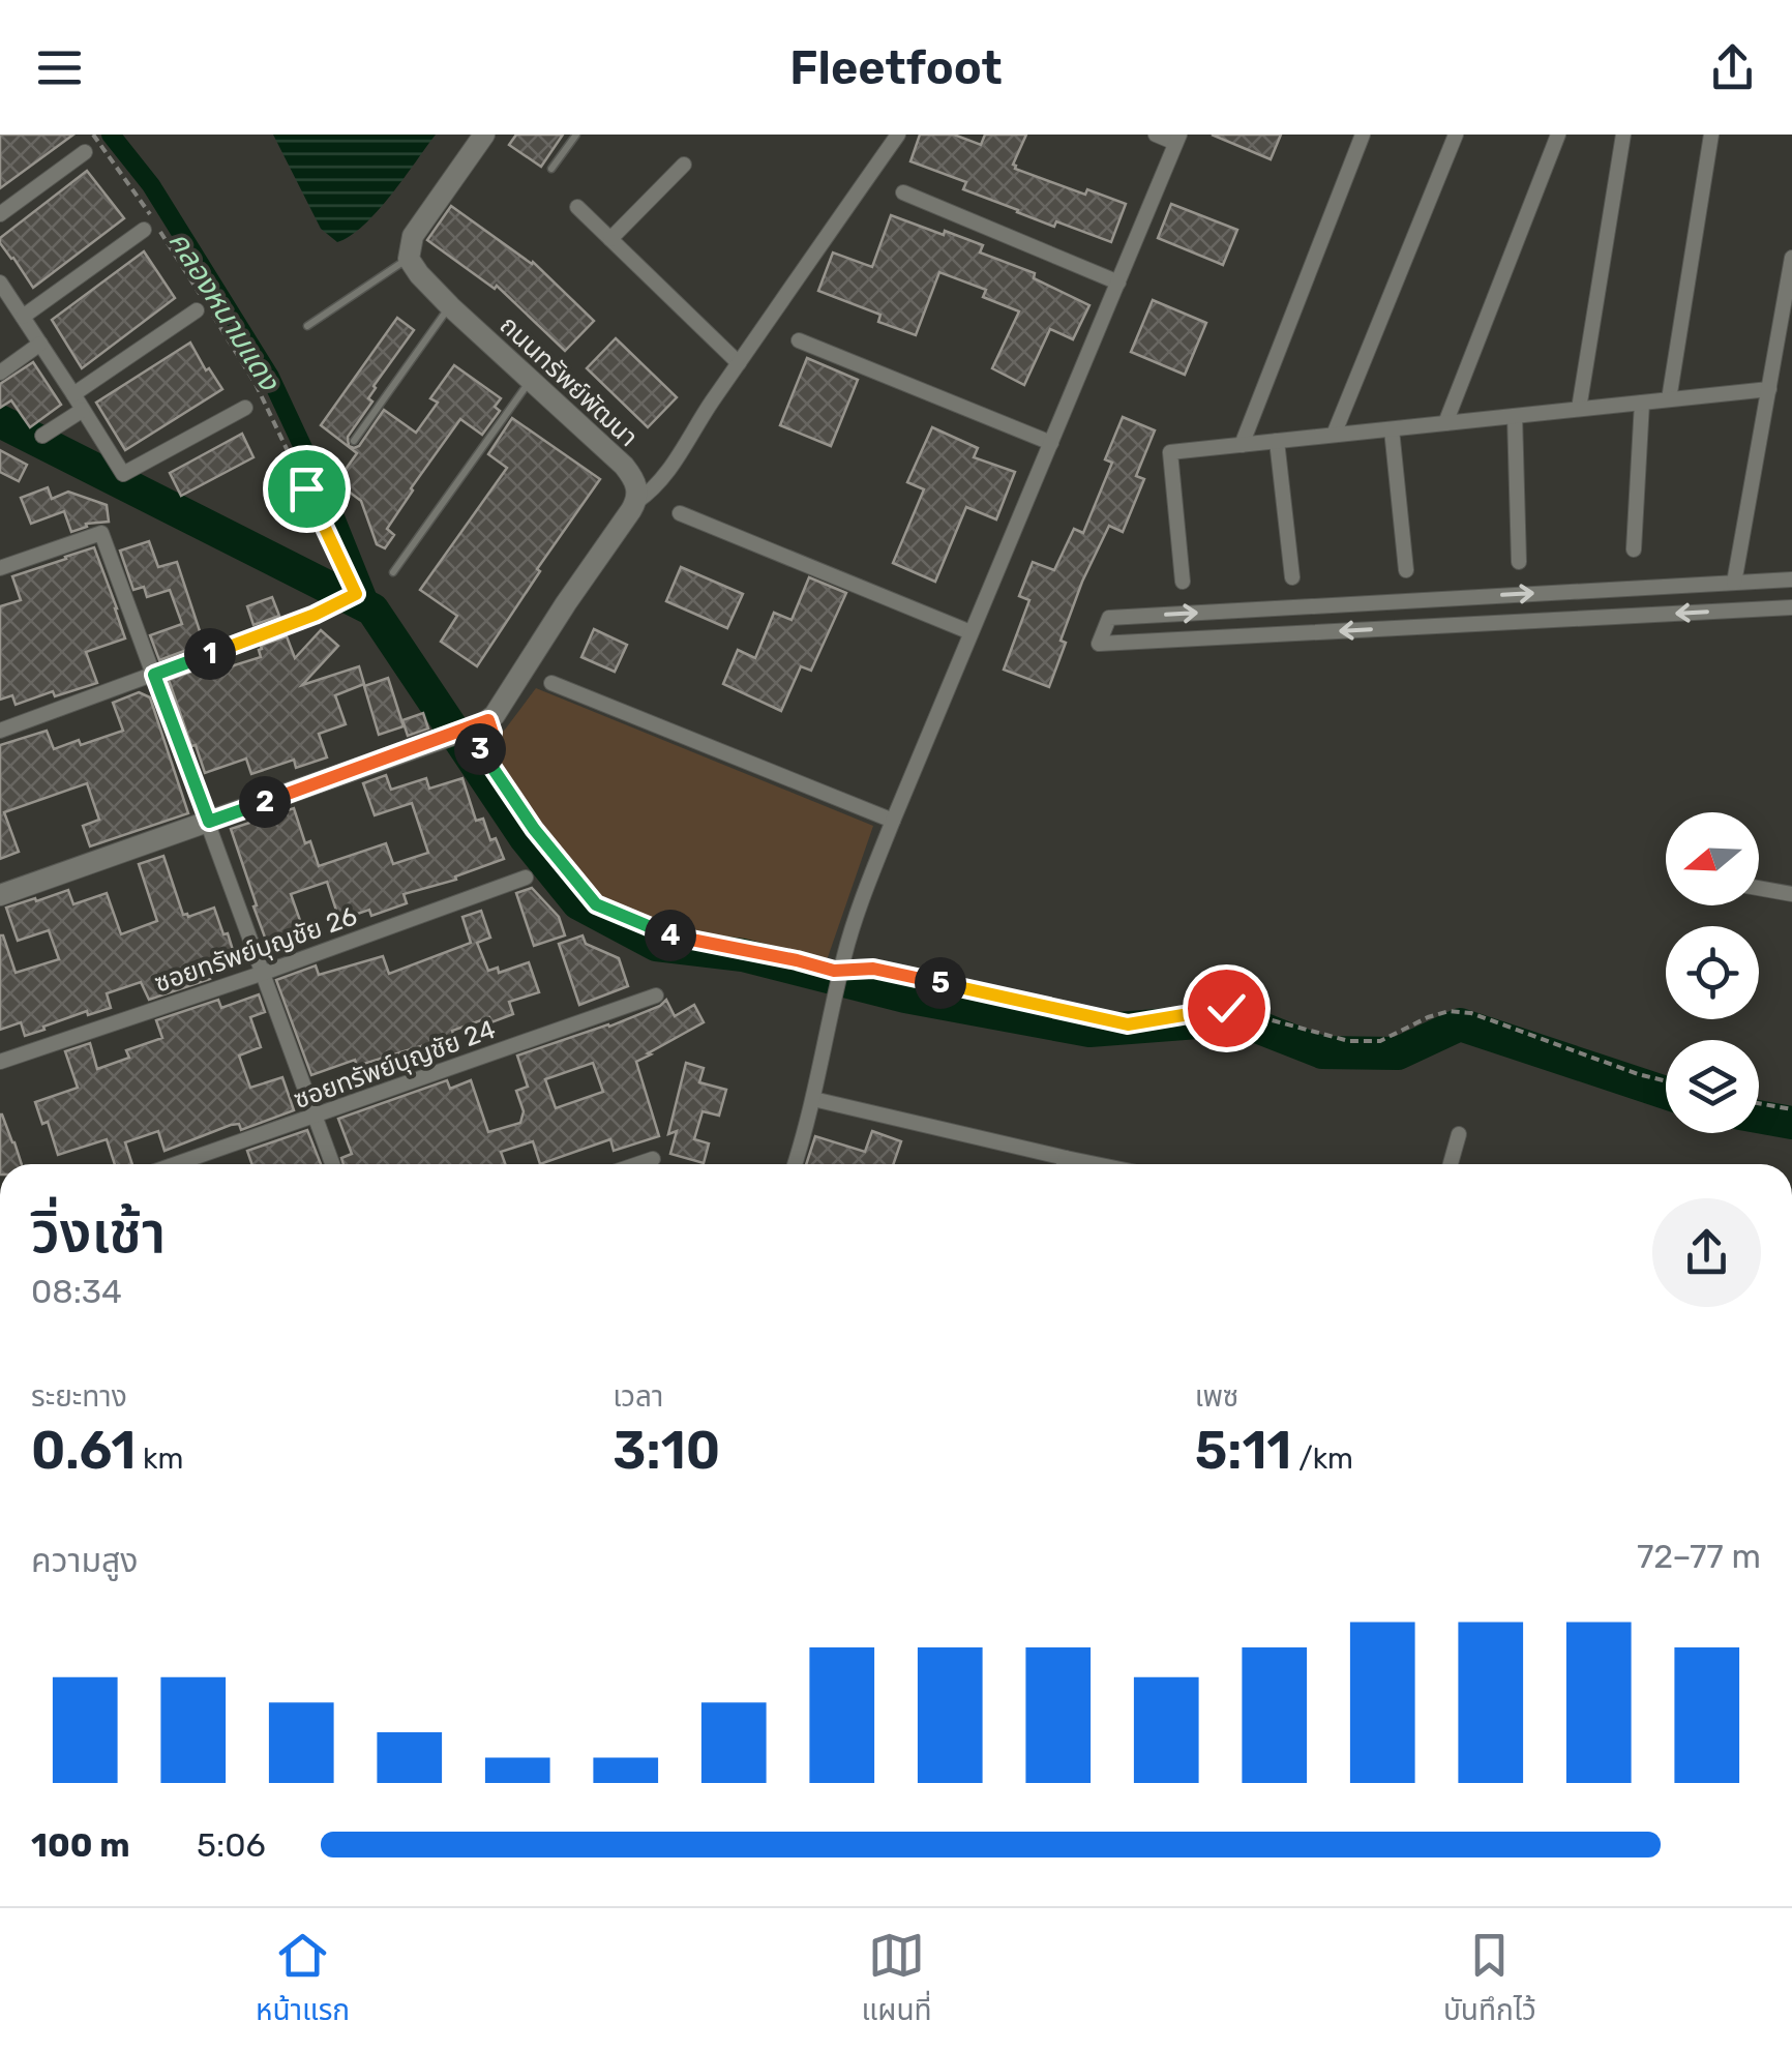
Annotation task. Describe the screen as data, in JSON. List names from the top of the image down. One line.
{"streets":{"street":["ถนนทรัพย์พัฒนา","ซอยทรัพย์บุญชัย 26","ซอยทรัพย์บุญชัย 24"]},"water":["คลองหนามแดง"],"north":"left","page":{"header":"Fleetfoot","pins":["1","3","2","4","5"],"heading":["วิ่งเช้า","08:34"],"stats":[["ระยะทาง","0.61 km"],["เวลา","3:10"],["เพซ","5:11 /km"]],"chart":["ความสูง","72–77 m"],"list":[{"name":"100 m","note":"5:06"}],"tabs":["หน้าแรก","แผนที่","บันทึกไว้"]}}
